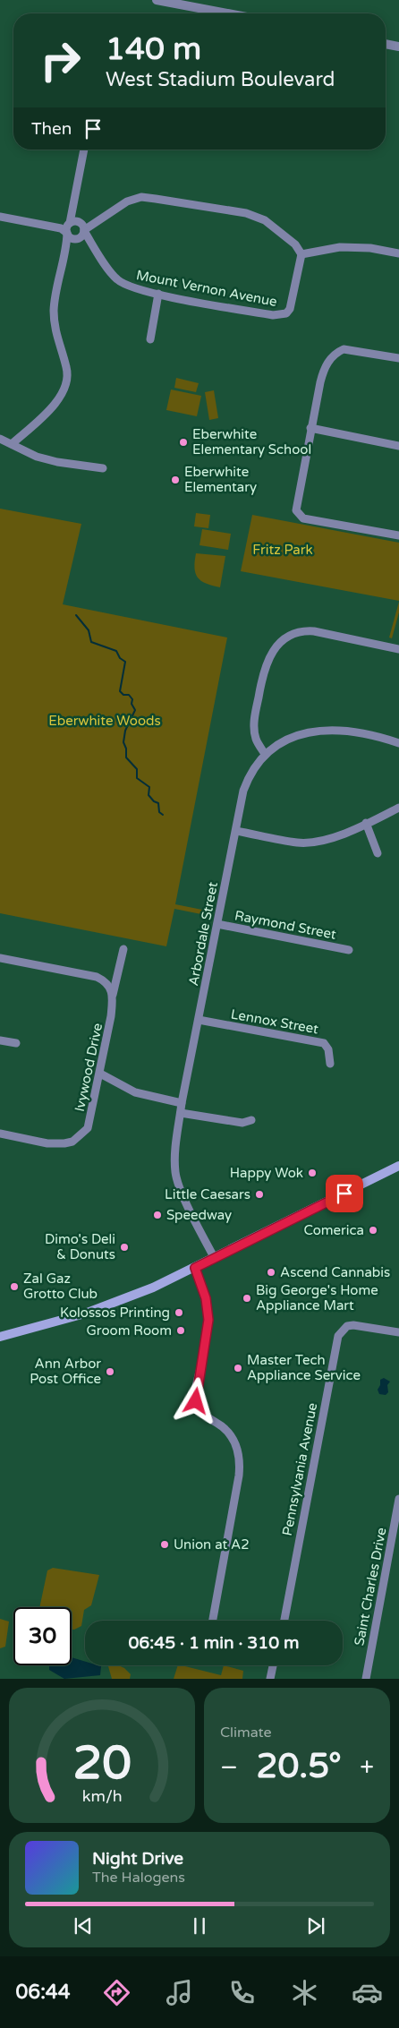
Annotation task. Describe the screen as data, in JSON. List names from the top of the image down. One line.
{"streets":{"street":["Mount Vernon Avenue","Raymond Street","Arbordale Street","Lennox Street","Ivywood Drive","Pennsylvania Avenue","Saint Charles Drive"]},"crossings":[["Raymond Street","Arbordale Street"],["Arbordale Street","Lennox Street"]],"parks":["Fritz Park","Eberwhite Woods"],"places":["Eberwhite Elementary School","Eberwhite Elementary","Happy Wok","Little Caesars","Speedway","Comerica","Dimo's Deli & Donuts","Ascend Cannabis","Zal Gaz Grotto Club","Big George's Home Appliance Mart","Kolossos Printing","Groom Room","Master Tech Appliance Service","Ann Arbor Post Office","Union at A2"],"page":{"turn":["140 m","West Stadium Boulevard"],"then":"Then","limit":"30","trip":"06:45 · 1 min · 310 m","tile":"Climate","heat":["−","20.5°","+"],"song":["Night Drive","The Halogens"],"tabs":"06:44","gauge":["20","km/h"]}}
